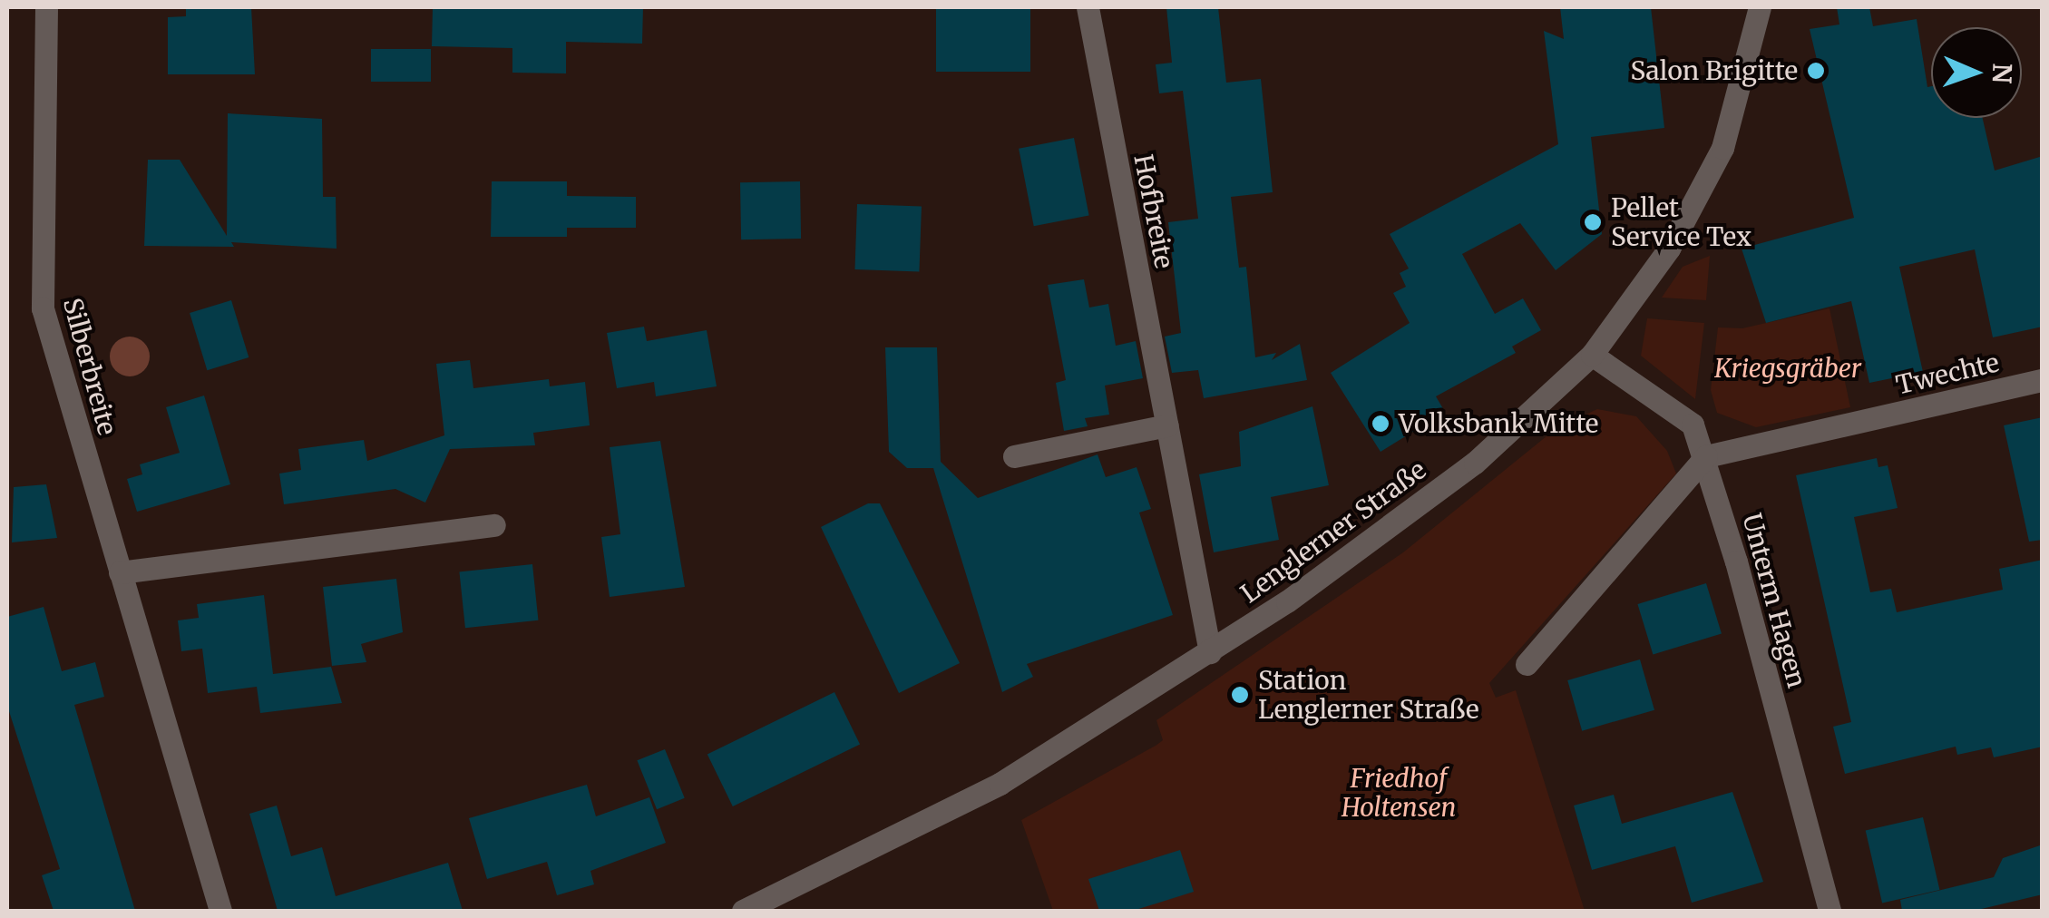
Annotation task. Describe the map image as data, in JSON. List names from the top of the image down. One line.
{"streets":{"street":["Hofbreite","Silberbreite","Twechte","Lenglerner Straße","Unterm Hagen"]},"crossings":[["Hofbreite","Lenglerner Straße"],["Twechte","Unterm Hagen"],["Lenglerner Straße","Unterm Hagen"]],"parks":["Kriegsgräber","Friedhof Holtensen"],"places":["Salon Brigitte","Pellet Service Tex","Volksbank Mitte","Station Lenglerner Straße"],"north":"right"}
